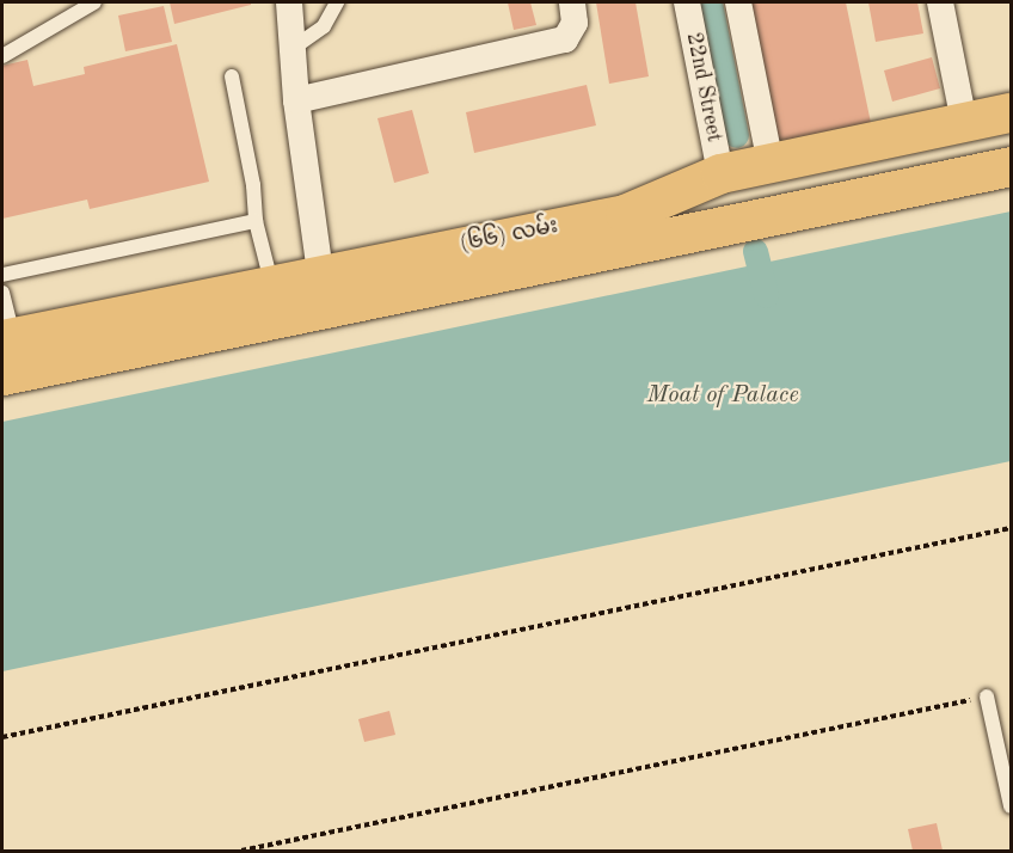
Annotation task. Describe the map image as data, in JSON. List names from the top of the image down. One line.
{"streets":{"main road":["(၆၆) လမ်း"],"street":["22nd Street"]},"crossings":[["22nd Street","(၆၆) လမ်း"]],"water":["Moat of Palace"]}
